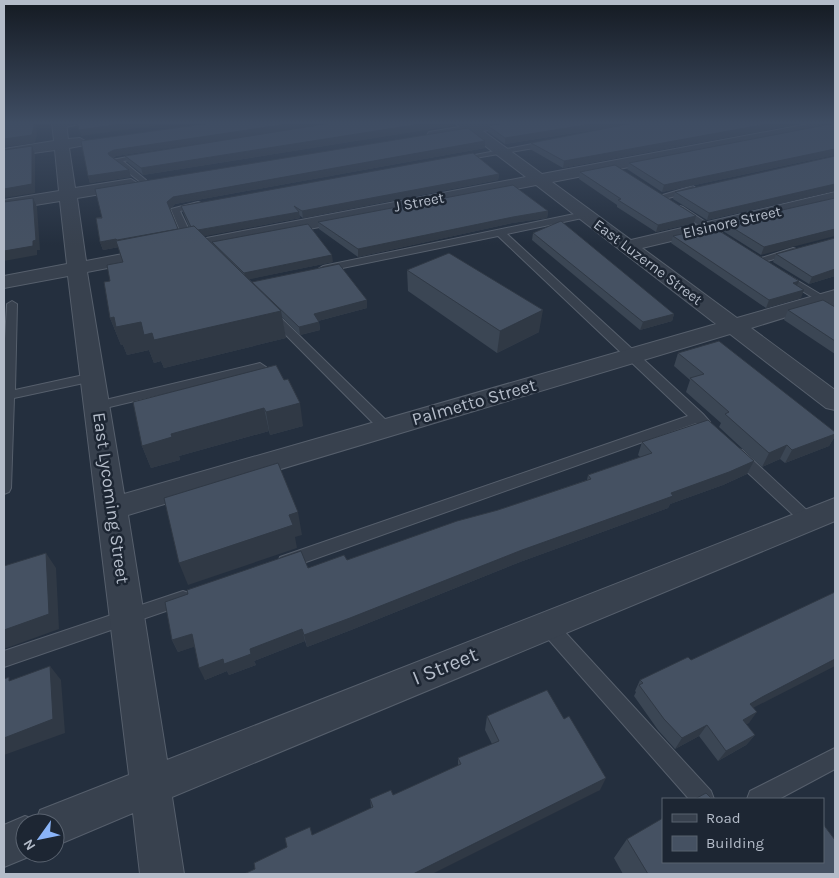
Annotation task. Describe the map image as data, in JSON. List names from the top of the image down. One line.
{"streets":{"street":["J Street","Elsinore Street","East Luzerne Street","Palmetto Street","East Lycoming Street","I Street"]},"crossings":[["J Street","East Luzerne Street"],["J Street","East Lycoming Street"],["Elsinore Street","East Luzerne Street"],["East Luzerne Street","Palmetto Street"],["Palmetto Street","East Lycoming Street"],["East Lycoming Street","I Street"]],"legend":["Road","Building"],"north":"bottom left"}
